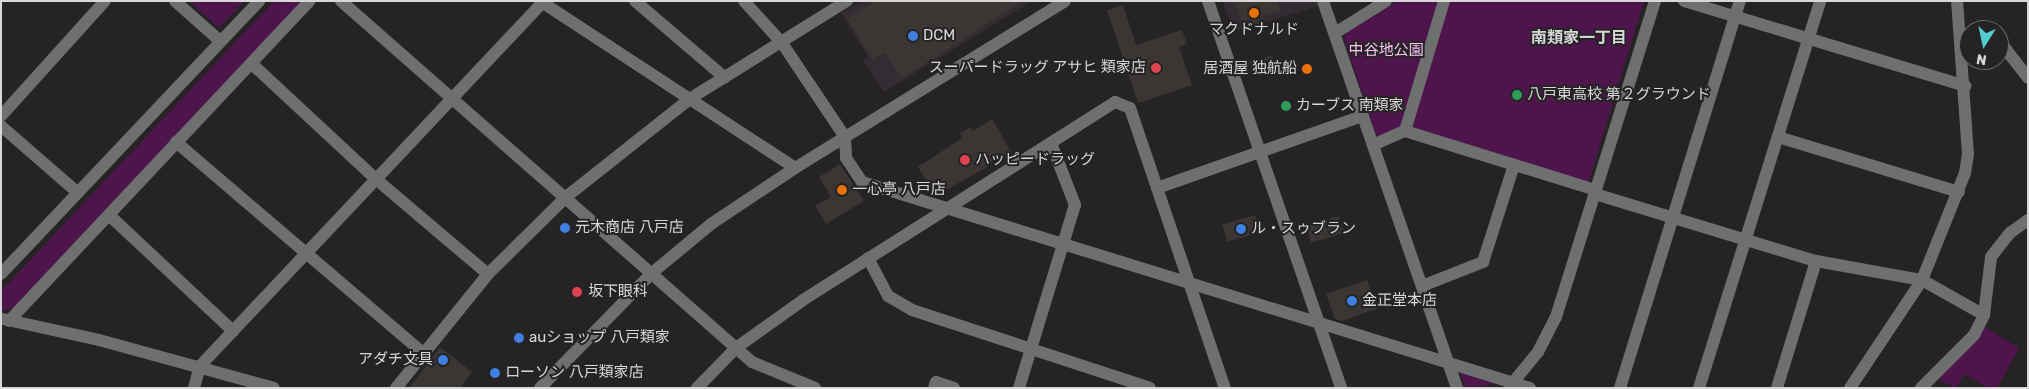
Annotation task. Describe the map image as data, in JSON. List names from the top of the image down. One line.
{"districts":["南類家一丁目"],"parks":["中谷地公園"],"places":["マクドナルド","DCM","スーパードラッグ アサヒ 類家店","居酒屋 独航船","八戸東高校 第２グラウンド","カーブス 南類家","ハッピードラッグ","一心亭 八戸店","元木商店 八戸店","ル・スゥブラン","坂下眼科","金正堂本店","auショップ 八戸類家","アダチ文具","ローソン 八戸類家店"],"north":"bottom"}
